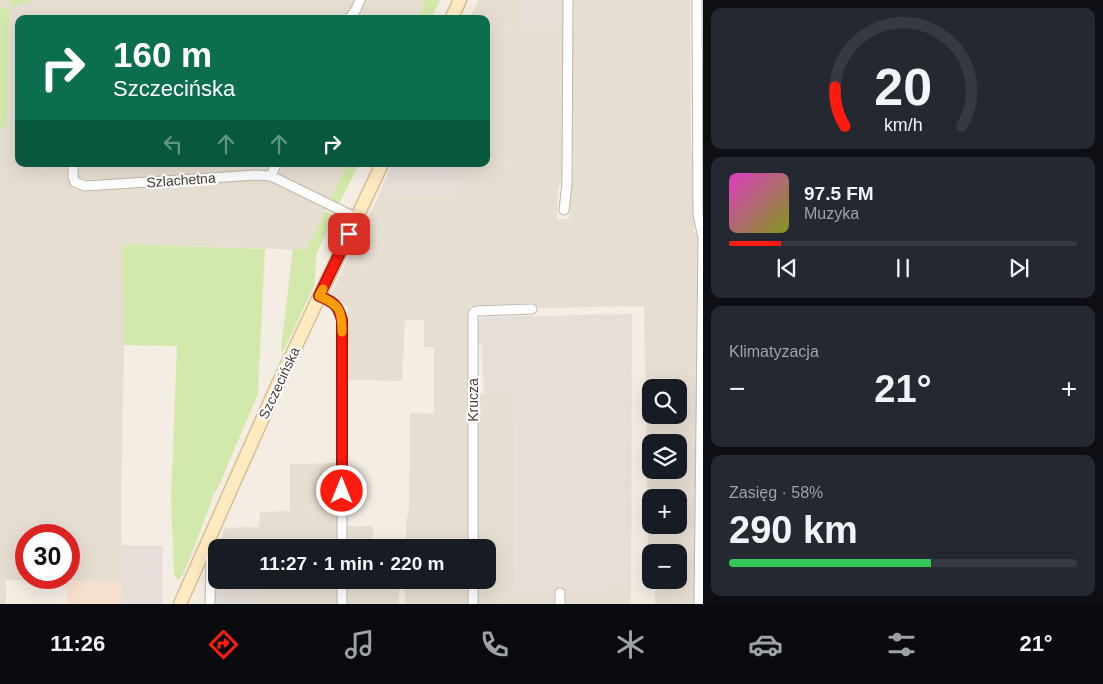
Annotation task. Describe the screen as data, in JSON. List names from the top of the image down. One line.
{"streets":{"main road":["Szczecińska"],"street":["Szlachetna","Krucza"]},"crossings":[["Szlachetna","Szczecińska"]],"page":{"turn":["160 m","Szczecińska"],"song":["97.5 FM","Muzyka"],"tile":["Klimatyzacja",["Zasięg · 58%","290 km"]],"heat":["−","21°","+"],"map_buttons":["+","−"],"limit":"30","trip":"11:27 · 1 min · 220 m","tabs":["11:26","21°"],"gauge":["20","km/h"]}}
